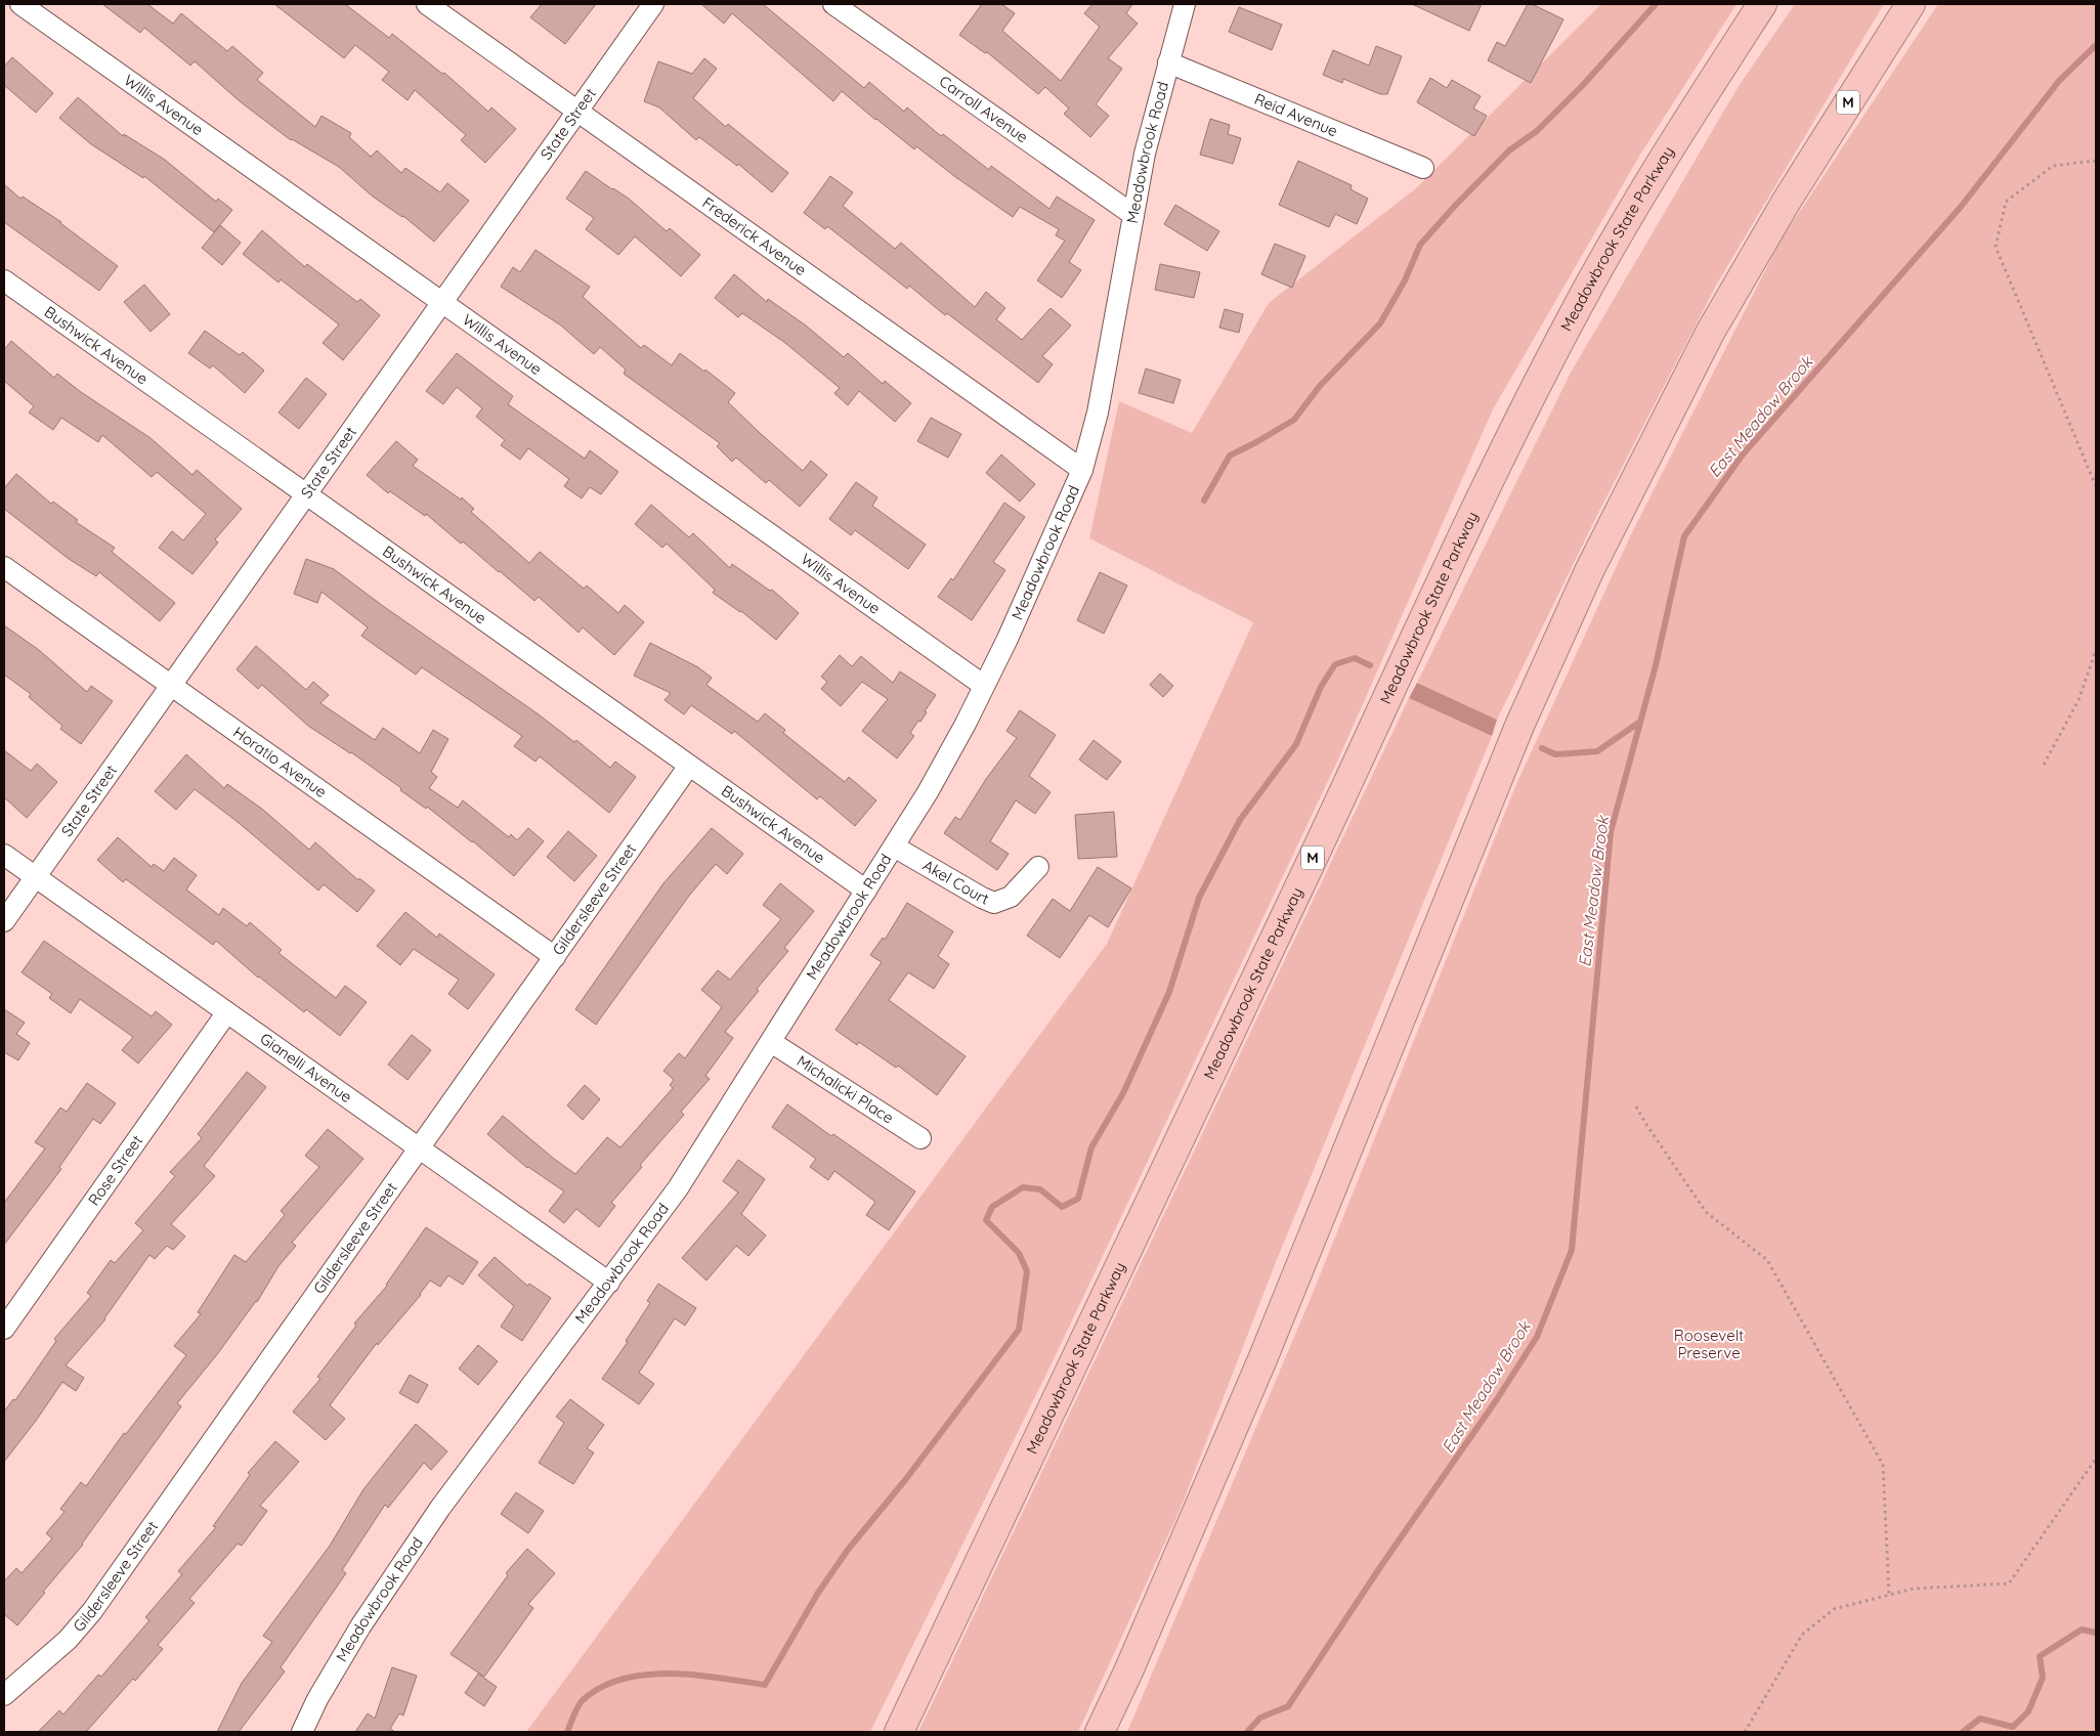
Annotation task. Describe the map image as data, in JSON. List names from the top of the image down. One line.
{"streets":{"highway":["M","Meadowbrook State Parkway"],"street":["Willis Avenue","Carroll Avenue","Reid Avenue","State Street","Meadowbrook Road","Frederick Avenue","Bushwick Avenue","Horatio Avenue","Akel Court","Gildersleeve Street","Gianelli Avenue","Michalicki Place","Rose Street"]},"crossings":[["Willis Avenue","State Street"],["Willis Avenue","Meadowbrook Road"],["Carroll Avenue","Meadowbrook Road"],["Reid Avenue","Meadowbrook Road"],["State Street","Frederick Avenue"],["State Street","Bushwick Avenue"],["State Street","Horatio Avenue"],["State Street","Gianelli Avenue"],["Meadowbrook Road","Frederick Avenue"],["Meadowbrook Road","Bushwick Avenue"],["Meadowbrook Road","Akel Court"],["Meadowbrook Road","Gianelli Avenue"],["Meadowbrook Road","Michalicki Place"],["Bushwick Avenue","Gildersleeve Street"],["Horatio Avenue","Gildersleeve Street"],["Gildersleeve Street","Gianelli Avenue"],["Gianelli Avenue","Rose Street"]],"water":["East Meadow Brook"],"parks":["Roosevelt Preserve"]}
